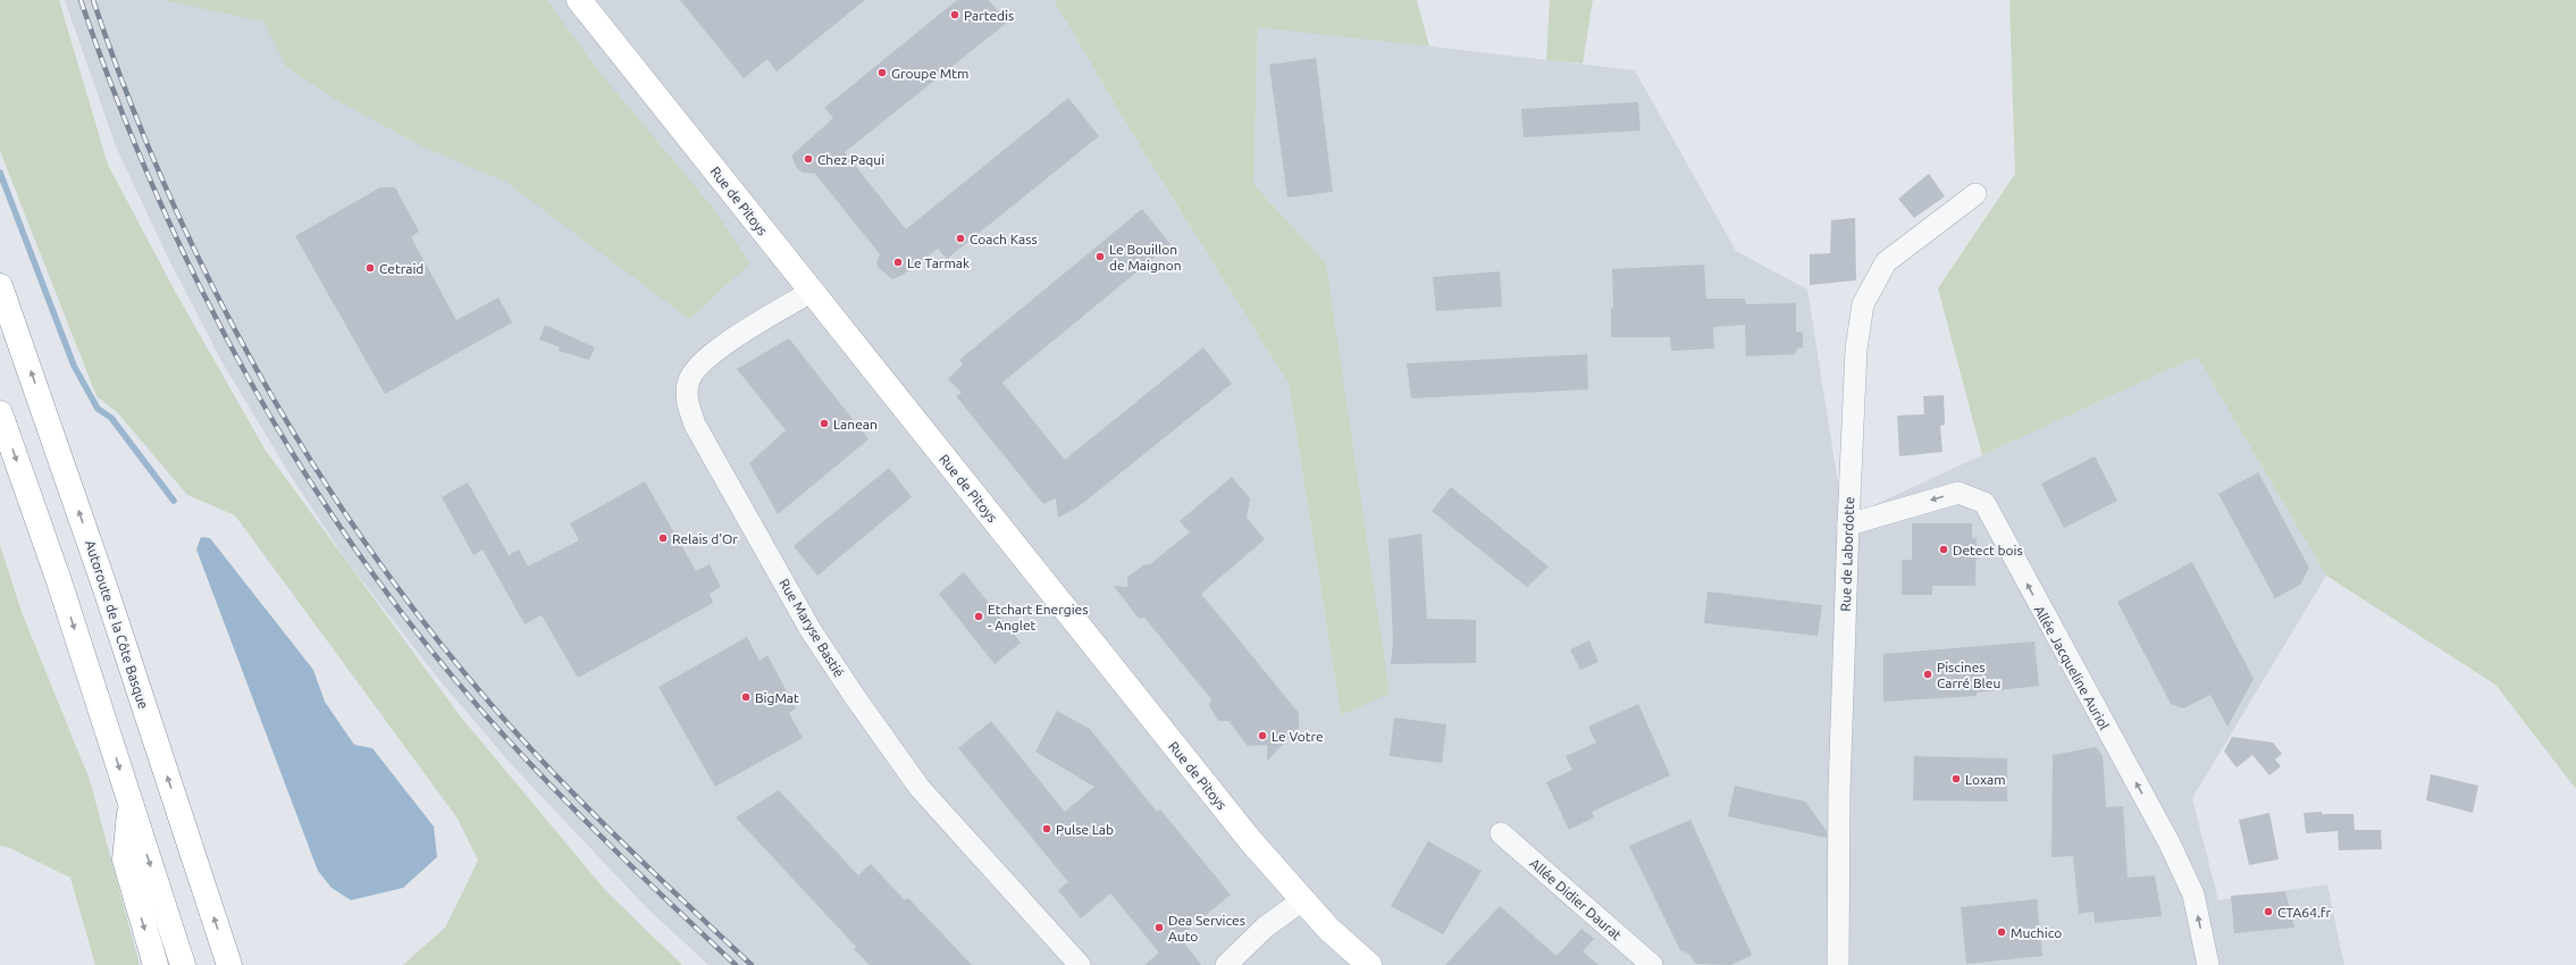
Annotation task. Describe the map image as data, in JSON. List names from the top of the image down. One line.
{"streets":{"main road":["Rue de Pitoys","Autoroute de la Côte Basque"],"street":["Rue de Labordotte","Rue Maryse Bastié","Allée Jacqueline Auriol","Allée Didier Daurat"]},"crossings":[["Rue de Pitoys","Rue Maryse Bastié"],["Rue de Labordotte","Allée Jacqueline Auriol"]],"one_way":["Allée Jacqueline Auriol"],"places":["Partedis","Groupe Mtm","Chez Paqui","Coach Kass","Le Bouillon de Maignon","Le Tarmak","Cetraid","Lanean","Relais d'Or","Detect bois","Etchart Energies - Anglet","Piscines Carré Bleu","BigMat","Le Votre","Loxam","Pulse Lab","CTA64.fr","Dea Services Auto","Muchico"]}
